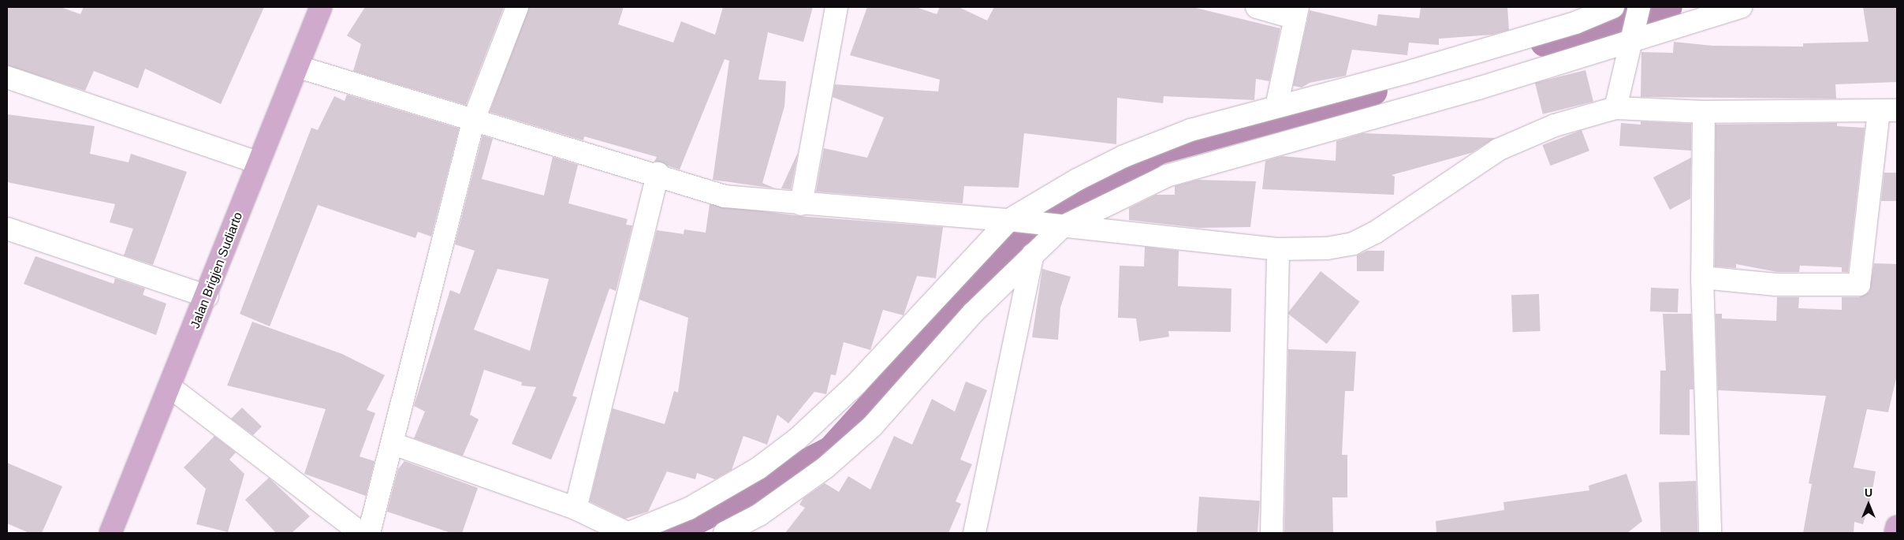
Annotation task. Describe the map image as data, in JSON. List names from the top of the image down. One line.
{"streets":{"main road":["Jalan Brigjen Sudiarto"]},"north":"top"}
